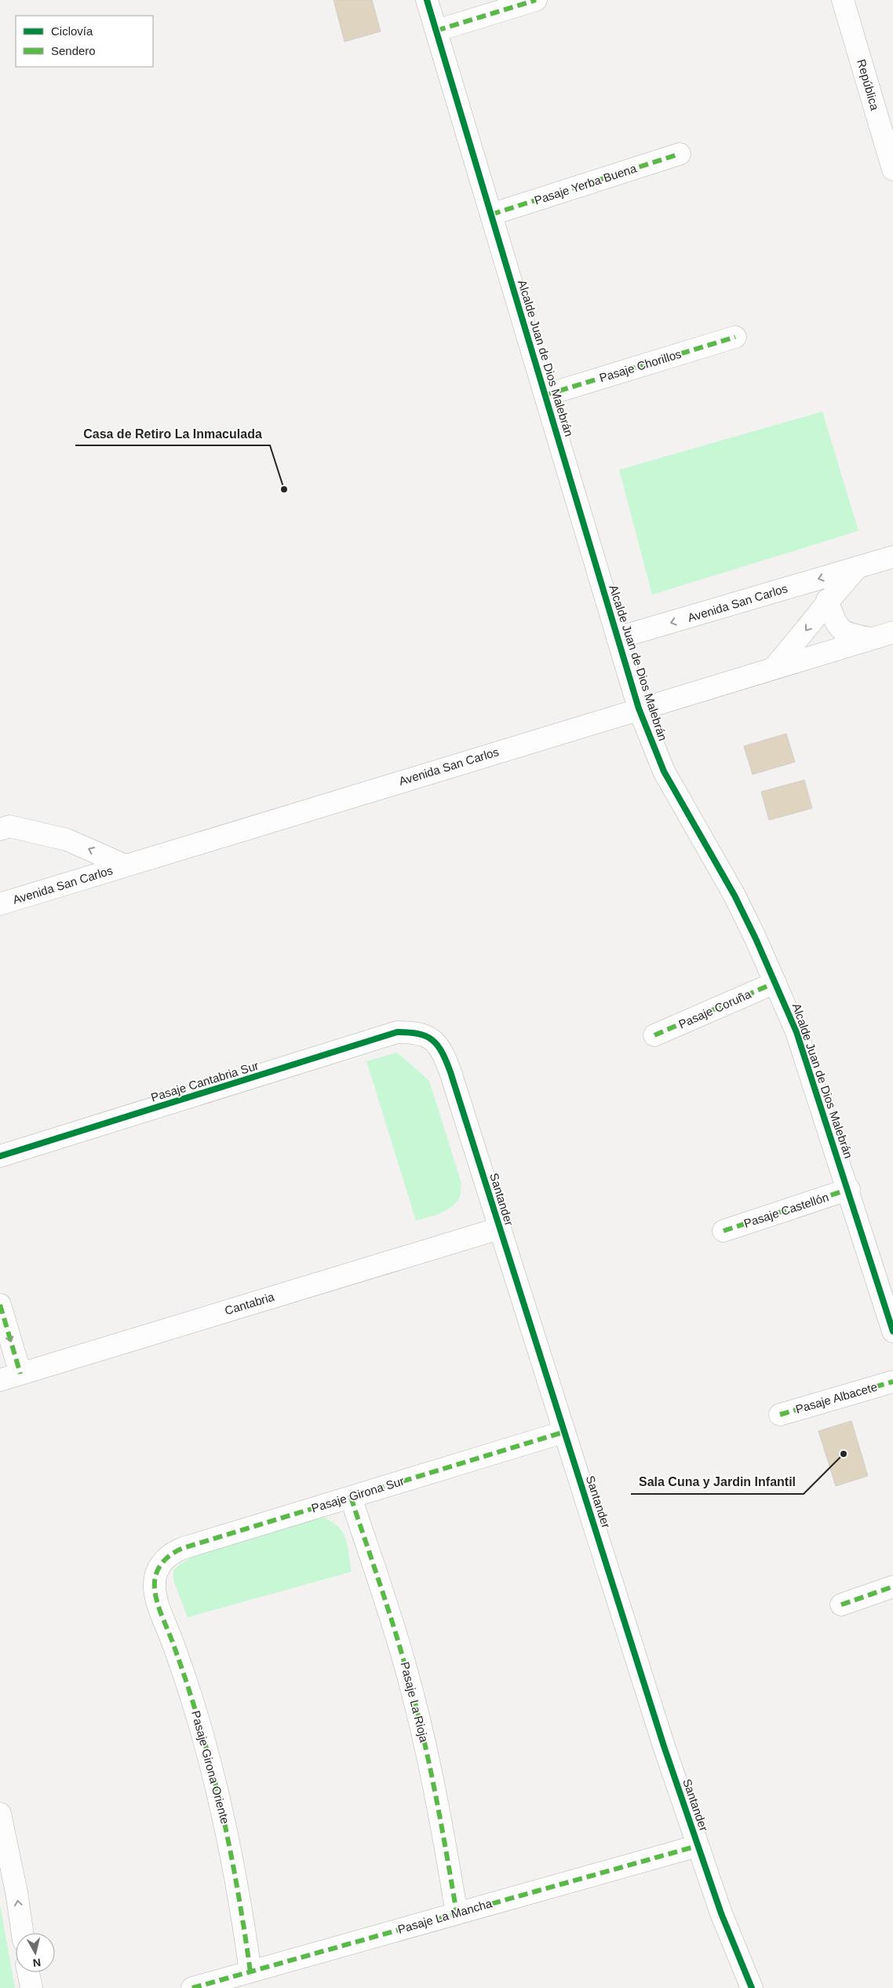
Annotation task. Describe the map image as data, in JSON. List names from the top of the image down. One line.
{"streets":{"street":["República","Pasaje Yerba Buena","Alcalde Juan de Dios Malebrán","Pasaje Chorillos","Avenida San Carlos","Pasaje Coruña","Pasaje Cantabria Sur","Santander","Pasaje Castellón","Cantabria","Pasaje Albacete","Pasaje Girona Sur","Pasaje La Rioja","Pasaje Girona Oriente","Pasaje La Mancha"]},"crossings":[["Pasaje Yerba Buena","Alcalde Juan de Dios Malebrán"],["Alcalde Juan de Dios Malebrán","Pasaje Chorillos"],["Alcalde Juan de Dios Malebrán","Avenida San Carlos"],["Alcalde Juan de Dios Malebrán","Pasaje Coruña"],["Alcalde Juan de Dios Malebrán","Pasaje Castellón"],["Pasaje Cantabria Sur","Santander"],["Santander","Cantabria"],["Santander","Pasaje Girona Sur"],["Santander","Pasaje La Mancha"],["Pasaje Girona Sur","Pasaje La Rioja"],["Pasaje Girona Sur","Pasaje Girona Oriente"],["Pasaje La Rioja","Pasaje La Mancha"],["Pasaje Girona Oriente","Pasaje La Mancha"]],"places":["Casa de Retiro La Inmaculada","Sala Cuna y Jardin Infantil"],"legend":["Ciclovía","Sendero"],"north":"bottom"}
